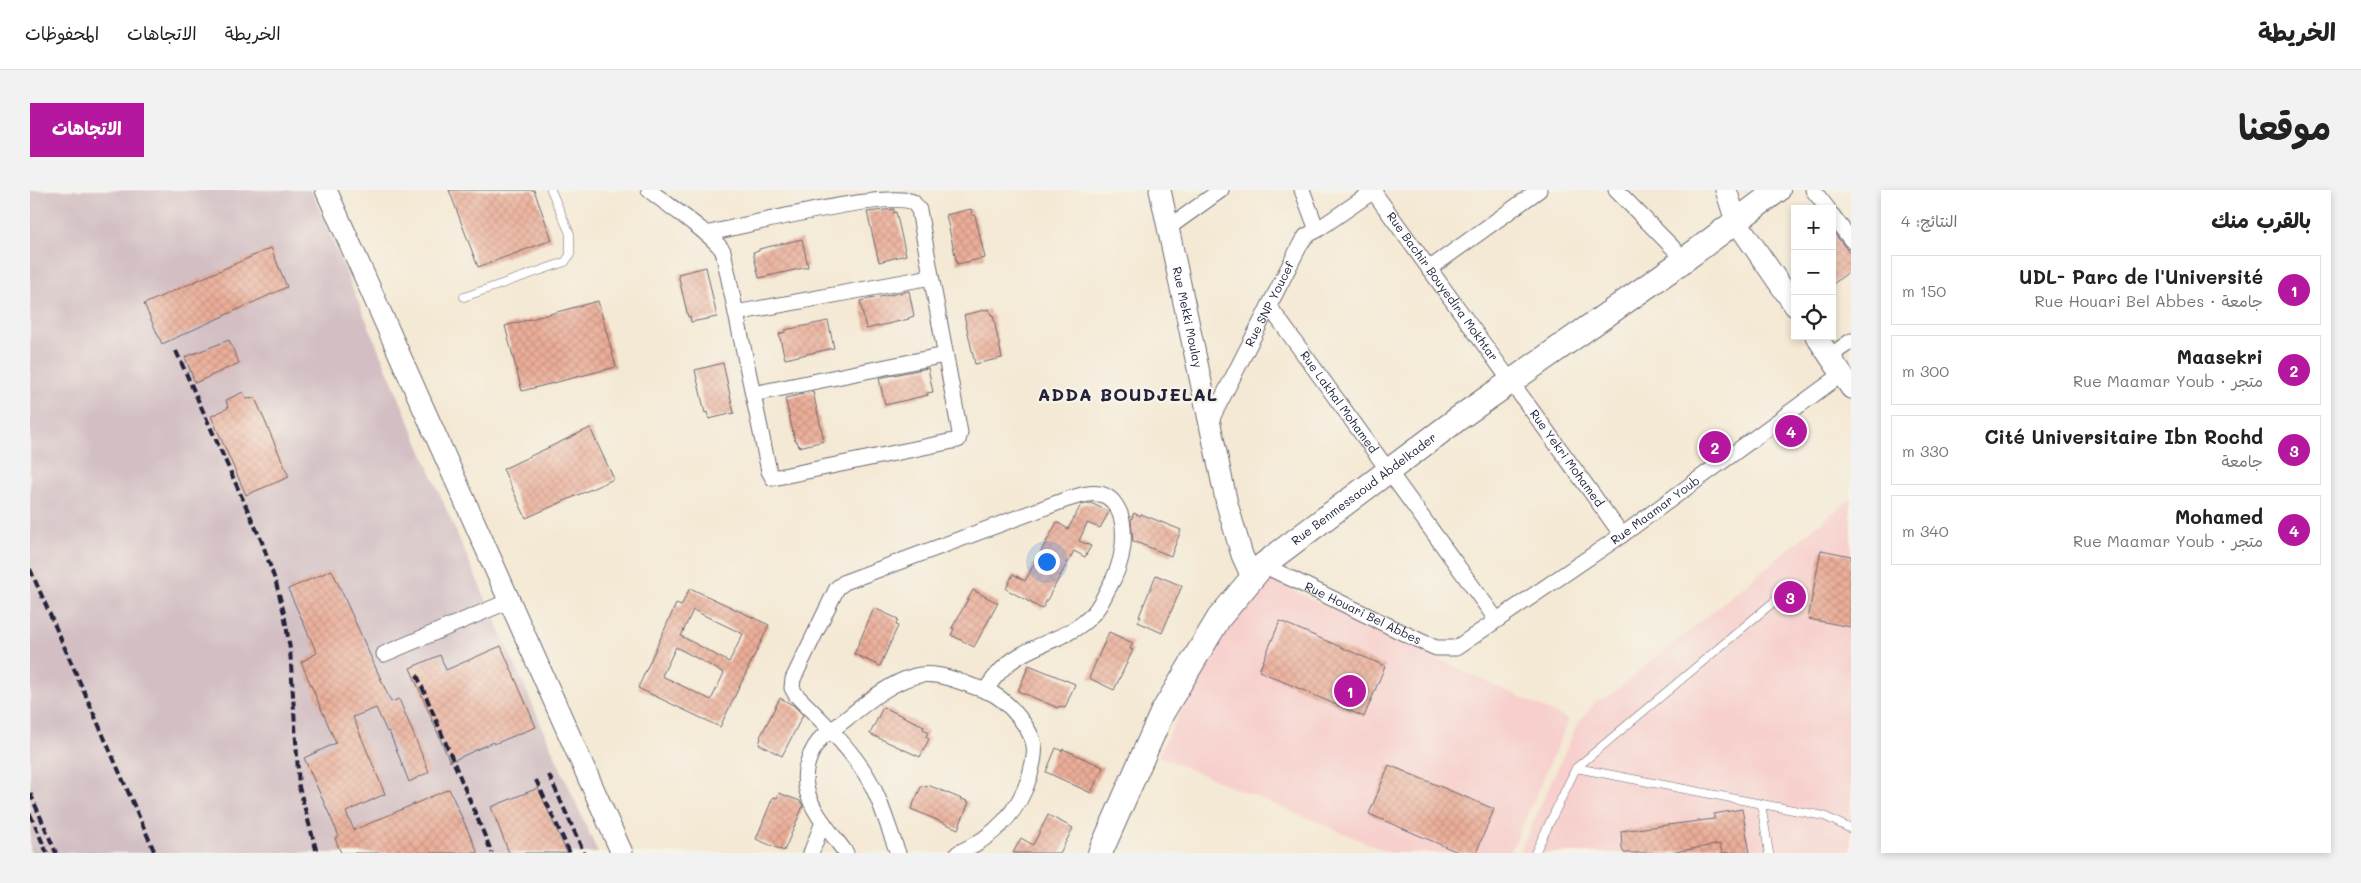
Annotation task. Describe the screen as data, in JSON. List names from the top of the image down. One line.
{"streets":{"main road":["Rue Benmessaoud Abdelkader"],"street":["Rue Bachir Bouyedira Mokhtar","Rue SNP Youcef","Rue Mekki Moulay","Rue Lakhal Mohamed","Rue Yekri Mohamed","Rue Maamar Youb","Rue Houari Bel Abbes"]},"crossings":[["Rue Bachir Bouyedira Mokhtar","Rue SNP Youcef"],["Rue Bachir Bouyedira Mokhtar","Rue Yekri Mohamed"],["Rue Bachir Bouyedira Mokhtar","Rue Benmessaoud Abdelkader"],["Rue SNP Youcef","Rue Mekki Moulay"],["Rue SNP Youcef","Rue Lakhal Mohamed"],["Rue Mekki Moulay","Rue Benmessaoud Abdelkader"],["Rue Mekki Moulay","Rue Houari Bel Abbes"],["Rue Lakhal Mohamed","Rue Benmessaoud Abdelkader"],["Rue Lakhal Mohamed","Rue Maamar Youb"],["Rue Yekri Mohamed","Rue Benmessaoud Abdelkader"],["Rue Yekri Mohamed","Rue Maamar Youb"],["Rue Benmessaoud Abdelkader","Rue Houari Bel Abbes"],["Rue Maamar Youb","Rue Houari Bel Abbes"]],"districts":["ADDA BOUDJELAL"],"page":{"header":"الخريطة","nav":["الخريطة","الاتجاهات","المحفوظات"],"title":"موقعنا","buttons":"الاتجاهات","heading":["بالقرب منك","النتائج: 4"],"map_buttons":["+","−"],"list":[{"mark":"1","name":"UDL- Parc de l'Université","note":"جامعة · Rue Houari Bel Abbes","value":"150 m"},{"mark":"2","name":"Maasekri","note":"متجر · Rue Maamar Youb","value":"300 m"},{"mark":"3","name":"Cité Universitaire Ibn Rochd","note":"جامعة","value":"330 m"},{"mark":"4","name":"Mohamed","note":"متجر · Rue Maamar Youb","value":"340 m"}],"pins":["4","2","3","1"]}}
